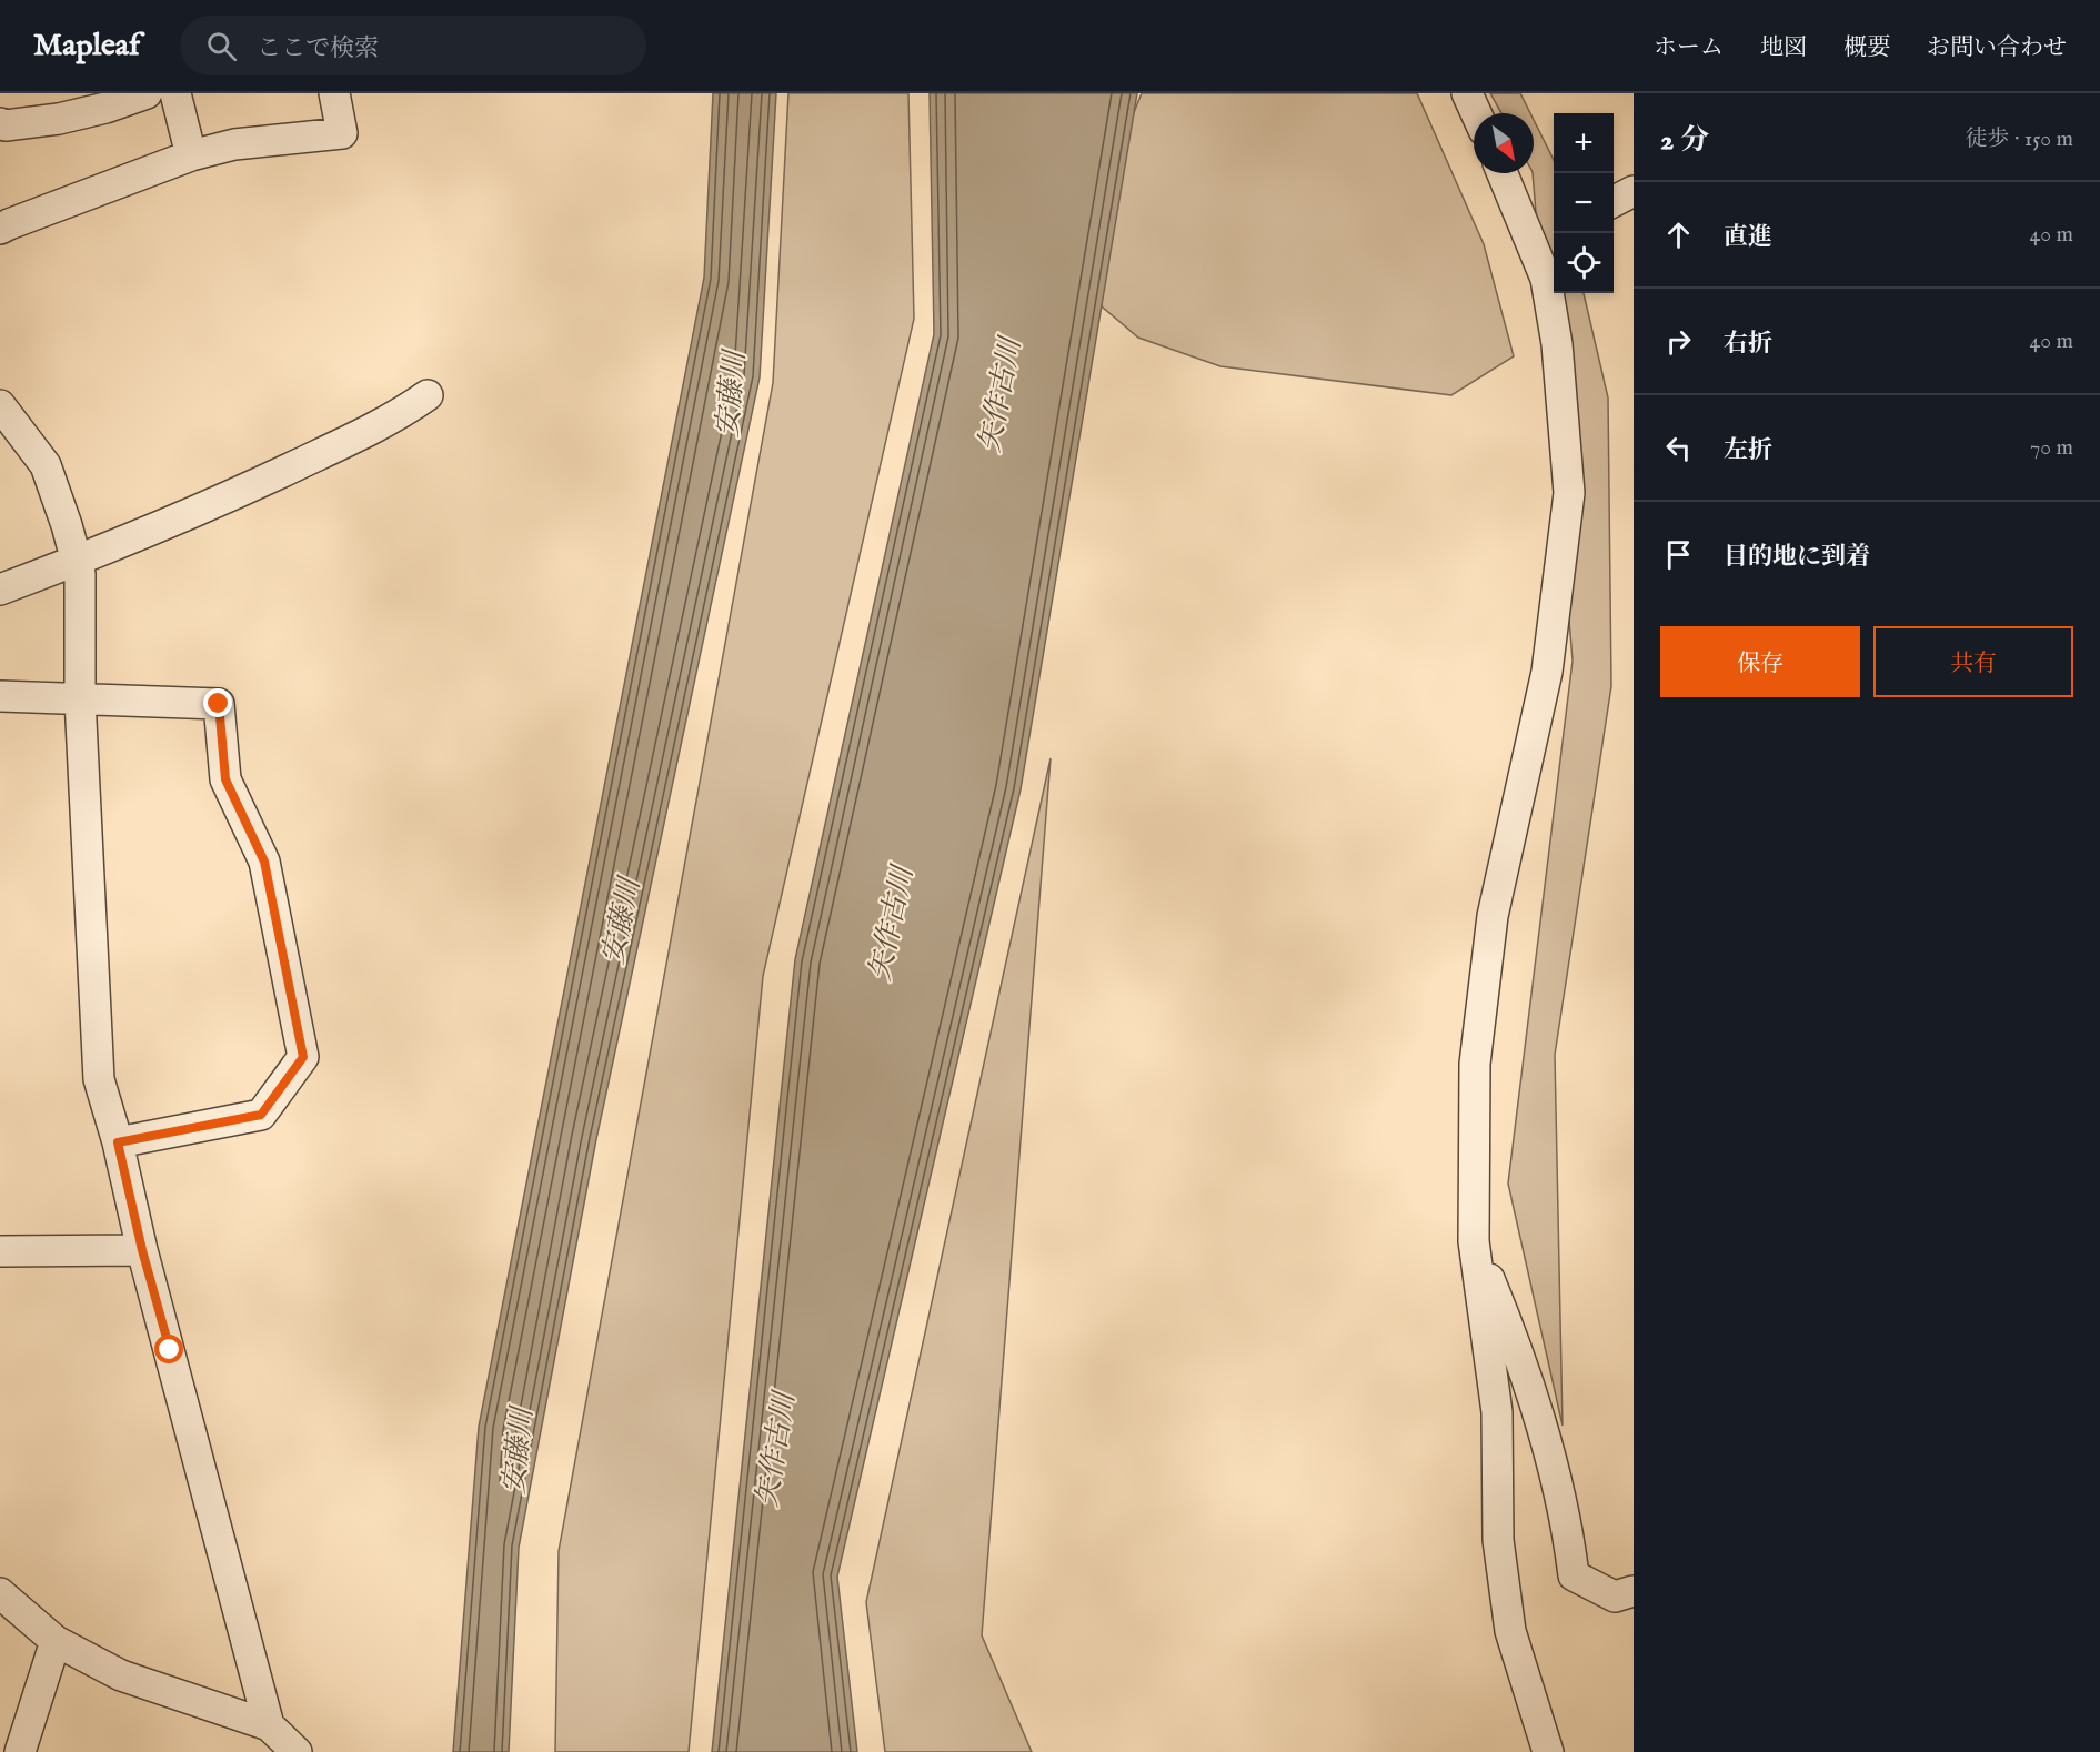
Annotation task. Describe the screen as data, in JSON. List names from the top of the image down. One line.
{"water":["安藤川","矢作古川"],"north":"bottom right","page":{"header":"Mapleaf","search":"ここで検索","nav":["ホーム","地図","概要","お問い合わせ"],"heading":["2 分","徒歩 · 150 m"],"map_buttons":["+","−"],"list":[["直進","40 m"],["右折","40 m"],["左折","70 m"],"目的地に到着"],"buttons":["保存","共有"]}}
